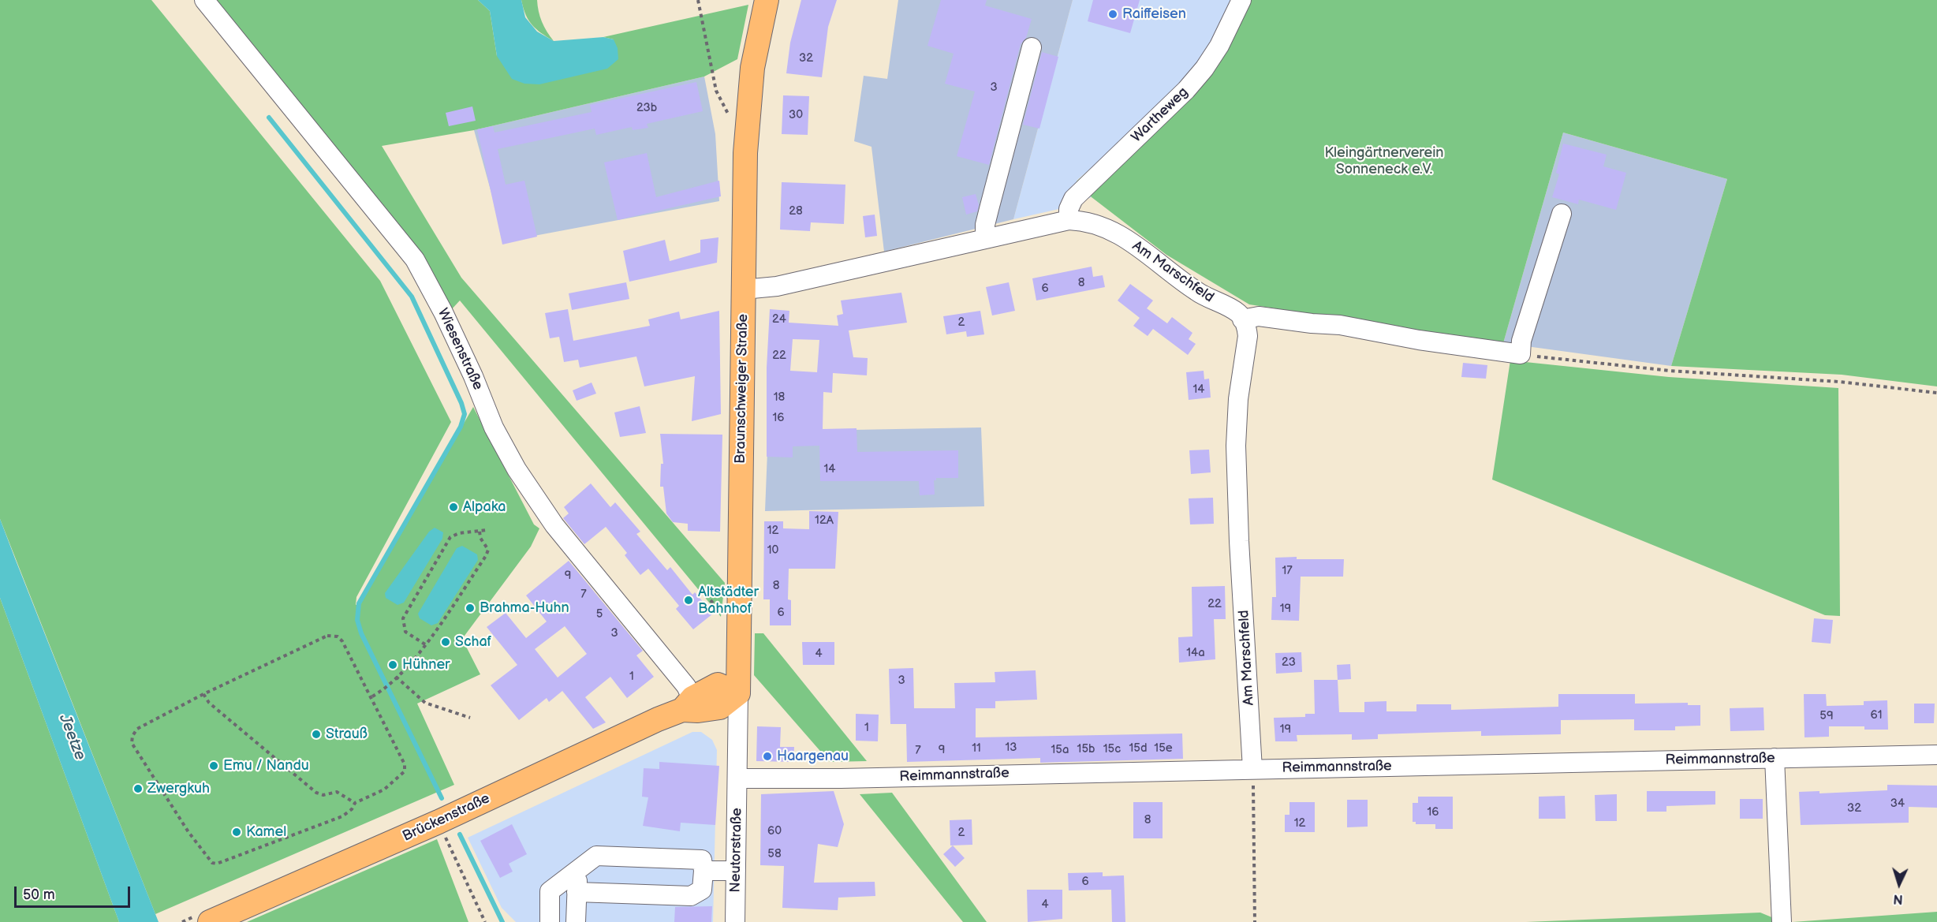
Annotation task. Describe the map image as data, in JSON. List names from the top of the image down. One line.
{"streets":{"main road":["Braunschweiger Straße","Brückenstraße"],"street":["Wartheweg","Am Marschfeld","Wiesenstraße","Reimmannstraße","Neutorstraße"]},"crossings":[["Wartheweg","Am Marschfeld"],["Am Marschfeld","Braunschweiger Straße"],["Am Marschfeld","Reimmannstraße"],["Wiesenstraße","Brückenstraße"],["Braunschweiger Straße","Reimmannstraße"],["Braunschweiger Straße","Brückenstraße"],["Braunschweiger Straße","Neutorstraße"],["Reimmannstraße","Neutorstraße"]],"water":["Jeetze"],"parks":["Kleingärtnerverein Sonneneck e.V."],"places":["Raiffeisen","Alpaka","Altstädter Bahnhof","Brahma-Huhn","Schaf","Hühner","Strauß","Haargenau","Emu / Nandu","Zwergkuh","Kamel"],"house_numbers":["32","3","23b","30","28","8","6","24","2","22","14","18","16","14","12A","12","10","17","9","8","7","22","19","6","5","3","14a","4","23","1","3","61","59","1","19","13","11","15d","15e","15b","15c","9","15a","7","34","32","16","8","12","60","2","58","6","4"],"scale_bar":"50 m","north":"bottom"}
